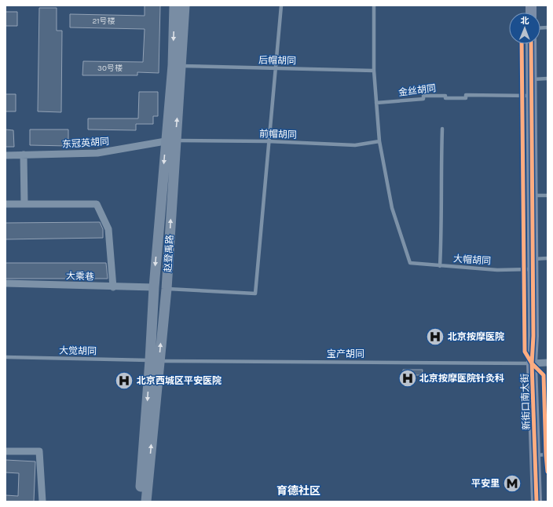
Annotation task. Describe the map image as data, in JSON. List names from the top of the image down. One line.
{"streets":{"main road":["赵登禹路","新街口南大街"],"street":["东冠英胡同","大乘巷"],"lane":["后帽胡同","金丝胡同","前帽胡同","大帽胡同","大觉胡同","宝产胡同"]},"crossings":[["后帽胡同","赵登禹路"],["金丝胡同","新街口南大街"],["前帽胡同","东冠英胡同"],["前帽胡同","赵登禹路"],["前帽胡同","大帽胡同"],["东冠英胡同","赵登禹路"],["赵登禹路","大乘巷"],["赵登禹路","大觉胡同"],["赵登禹路","宝产胡同"],["大帽胡同","新街口南大街"],["大觉胡同","宝产胡同"],["宝产胡同","新街口南大街"]],"districts":["育德社区"],"places":{"hospital":["北京按摩医院","北京按摩医院针灸科","北京西城区平安医院"],"metro station":["平安里"]},"house_numbers":["21号楼","30号楼"],"north":"top"}
